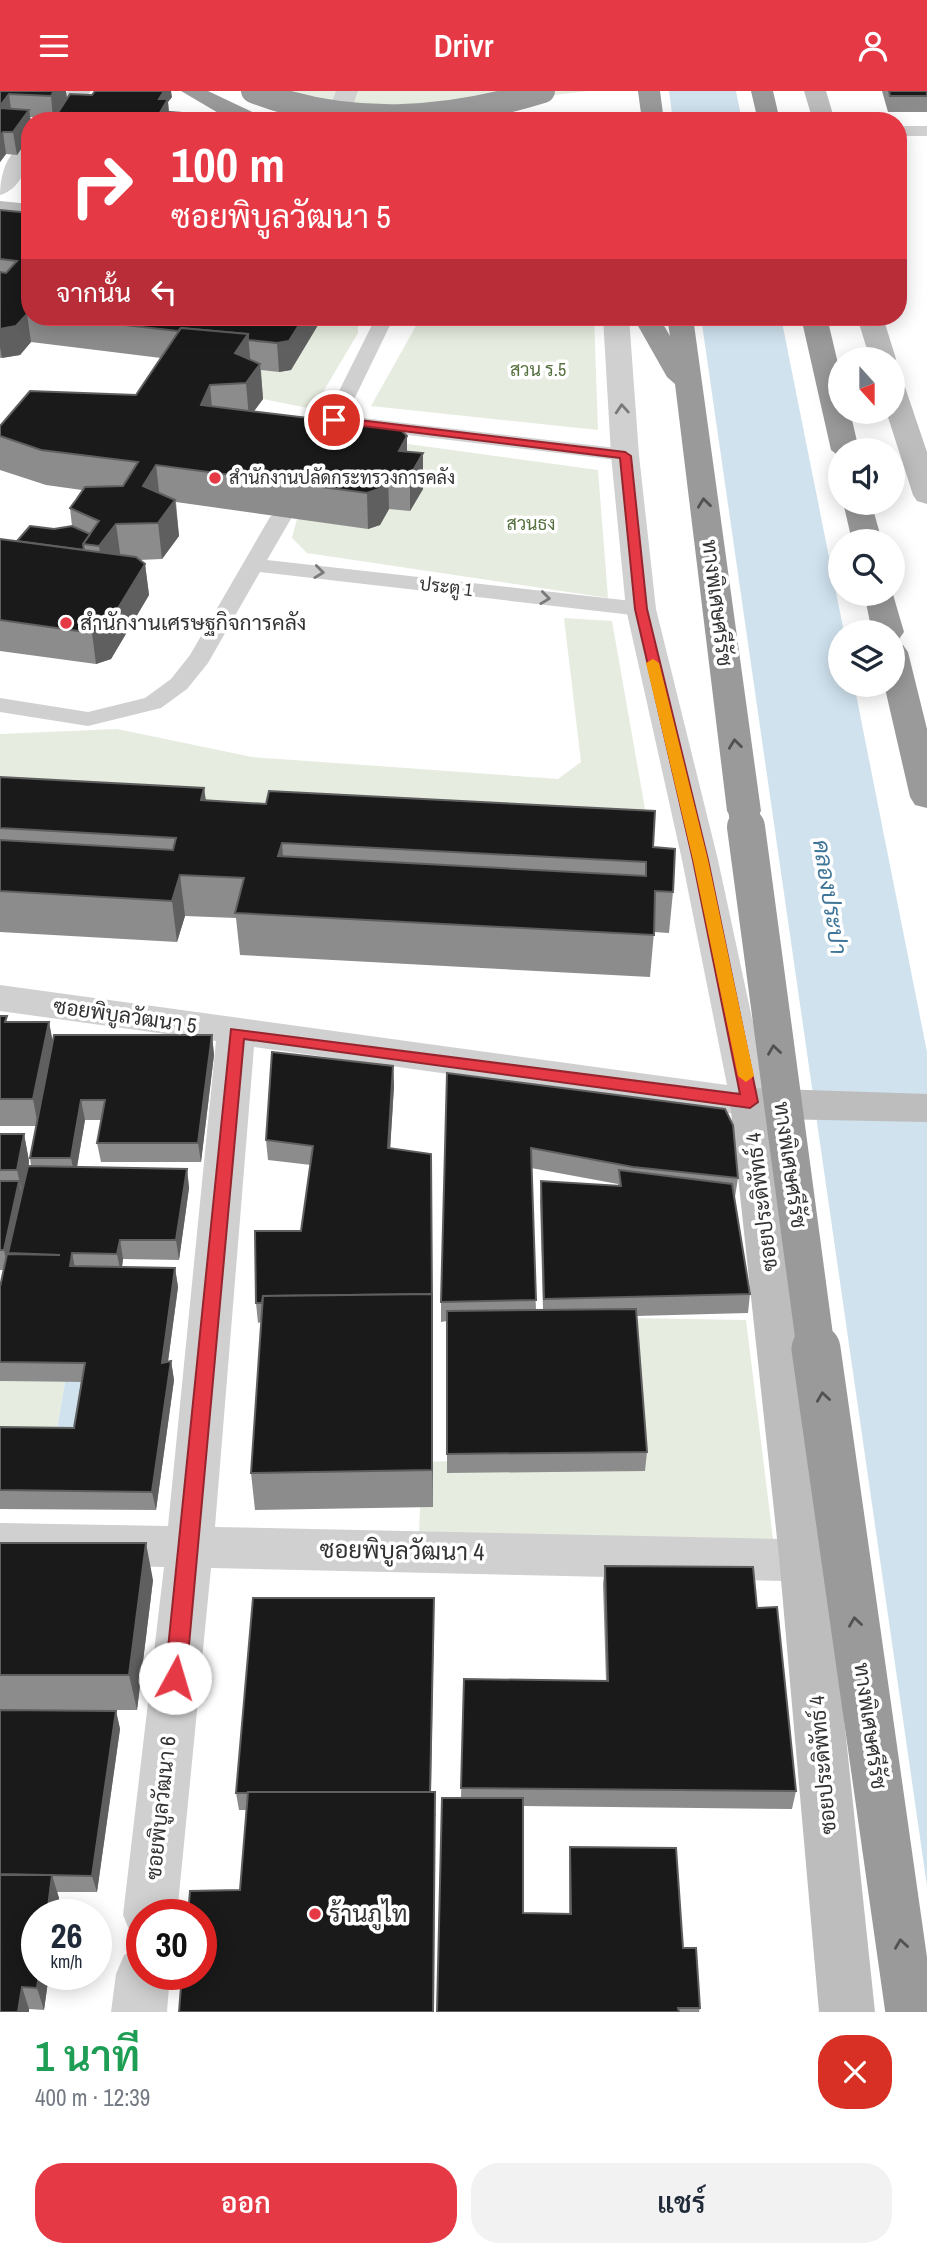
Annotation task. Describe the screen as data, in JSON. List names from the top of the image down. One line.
{"streets":{"highway":["ทางพิเศษศรีรัช"],"street":["ซอยพิบูลวัฒนา 5","ซอยประดิพัทธ์ 4","ซอยพิบูลวัฒนา 4","ซอยพิบูลวัฒนา 6"],"lane":["ประตู 1"]},"crossings":[["ประตู 1","ซอยประดิพัทธ์ 4"],["ซอยพิบูลวัฒนา 5","ซอยประดิพัทธ์ 4"],["ซอยพิบูลวัฒนา 5","ซอยพิบูลวัฒนา 6"],["ซอยประดิพัทธ์ 4","ซอยพิบูลวัฒนา 4"],["ซอยพิบูลวัฒนา 4","ซอยพิบูลวัฒนา 6"]],"one_way":["ทางพิเศษศรีรัช"],"water":["คลองประปา"],"parks":["สวน ร.5","สวนธง"],"places":["สำนักงานปลัดกระทรวงการคลัง","สำนักงานเศรษฐกิจการคลัง","ร้านภูไท"],"north":"bottom","page":{"header":"Drivr","turn":["100 m","ซอยพิบูลวัฒนา 5"],"then":"จากนั้น","speed":"26 km/h","limit":"30","heading":["1 นาที","400 m · 12:39"],"buttons":["ออก","แชร์"]}}
